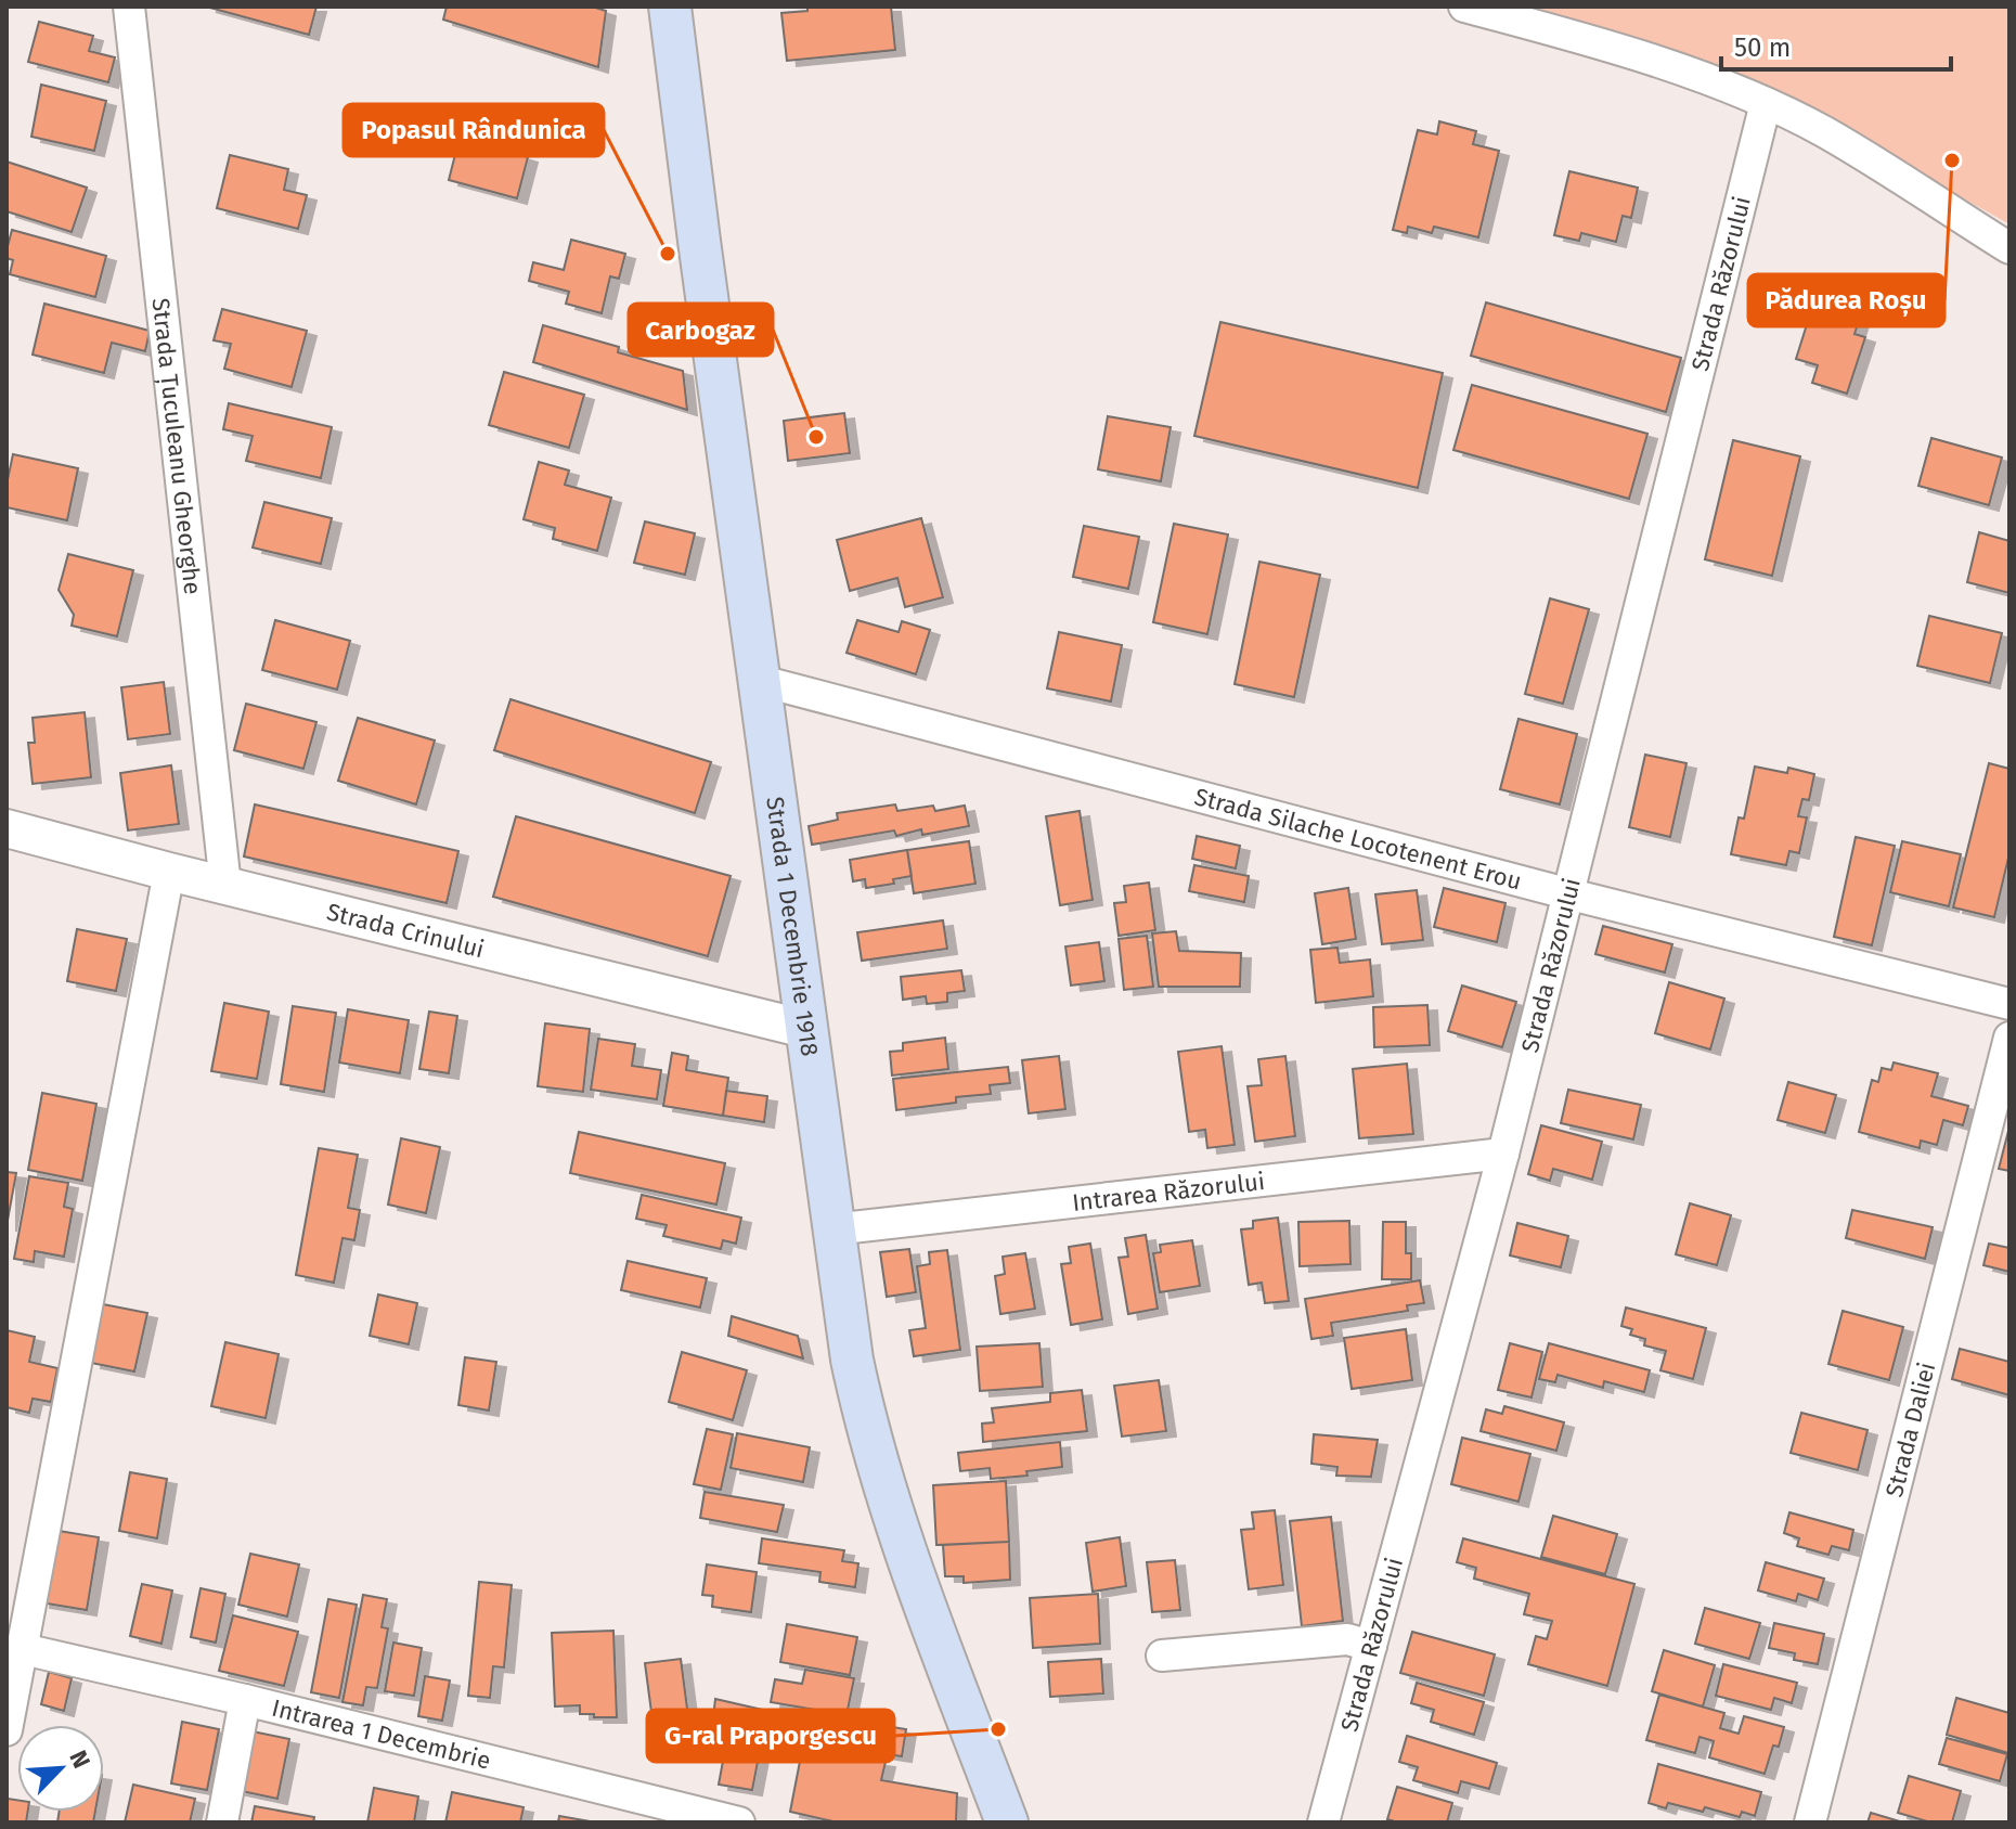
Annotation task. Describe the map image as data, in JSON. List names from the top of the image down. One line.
{"streets":{"main road":["Strada 1 Decembrie 1918"],"street":["Strada Răzorului","Strada Țuculeanu Gheorghe","Strada Silache Locotenent Erou","Strada Crinului","Intrarea Răzorului","Strada Daliei","Intrarea 1 Decembrie"]},"crossings":[["Strada Răzorului","Strada Silache Locotenent Erou"],["Strada Răzorului","Intrarea Răzorului"],["Strada Țuculeanu Gheorghe","Strada Crinului"],["Strada Silache Locotenent Erou","Strada 1 Decembrie 1918"],["Strada 1 Decembrie 1918","Strada Crinului"],["Strada 1 Decembrie 1918","Intrarea Răzorului"]],"places":["Pădurea Roșu","Popasul Rândunica","Carbogaz","G-ral Praporgescu"],"scale_bar":"50 m","north":"top right"}
